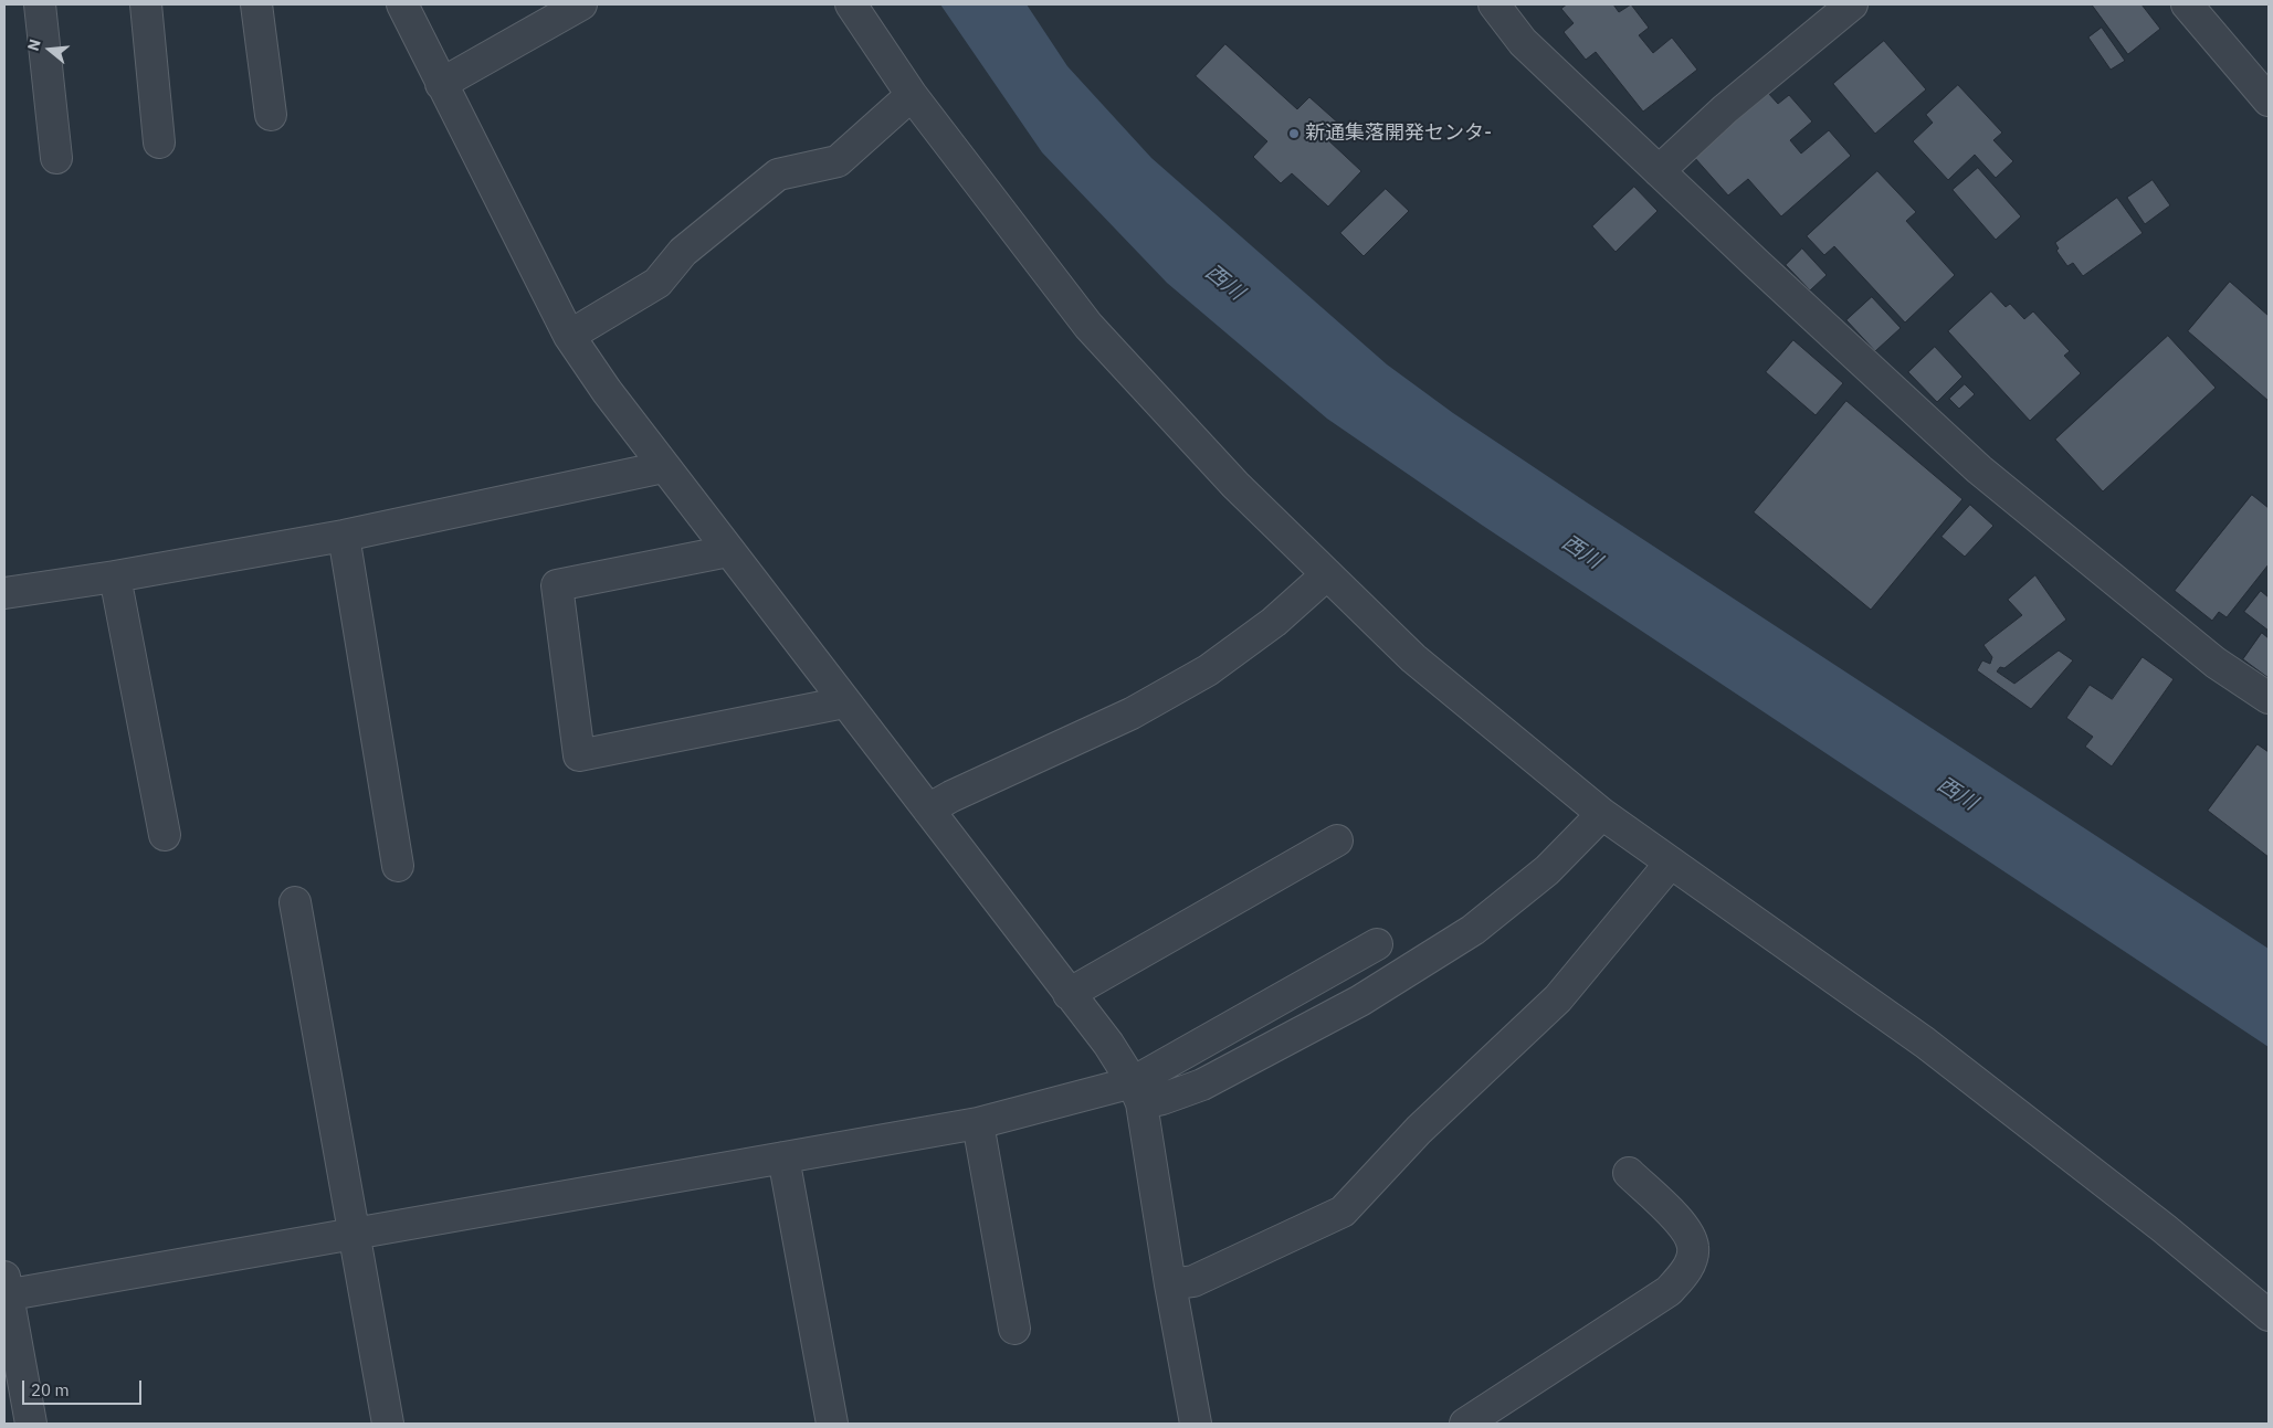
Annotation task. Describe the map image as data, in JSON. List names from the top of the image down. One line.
{"water":["西川"],"places":["新通集落開発センタ-"],"scale_bar":"20 m","north":"left"}
